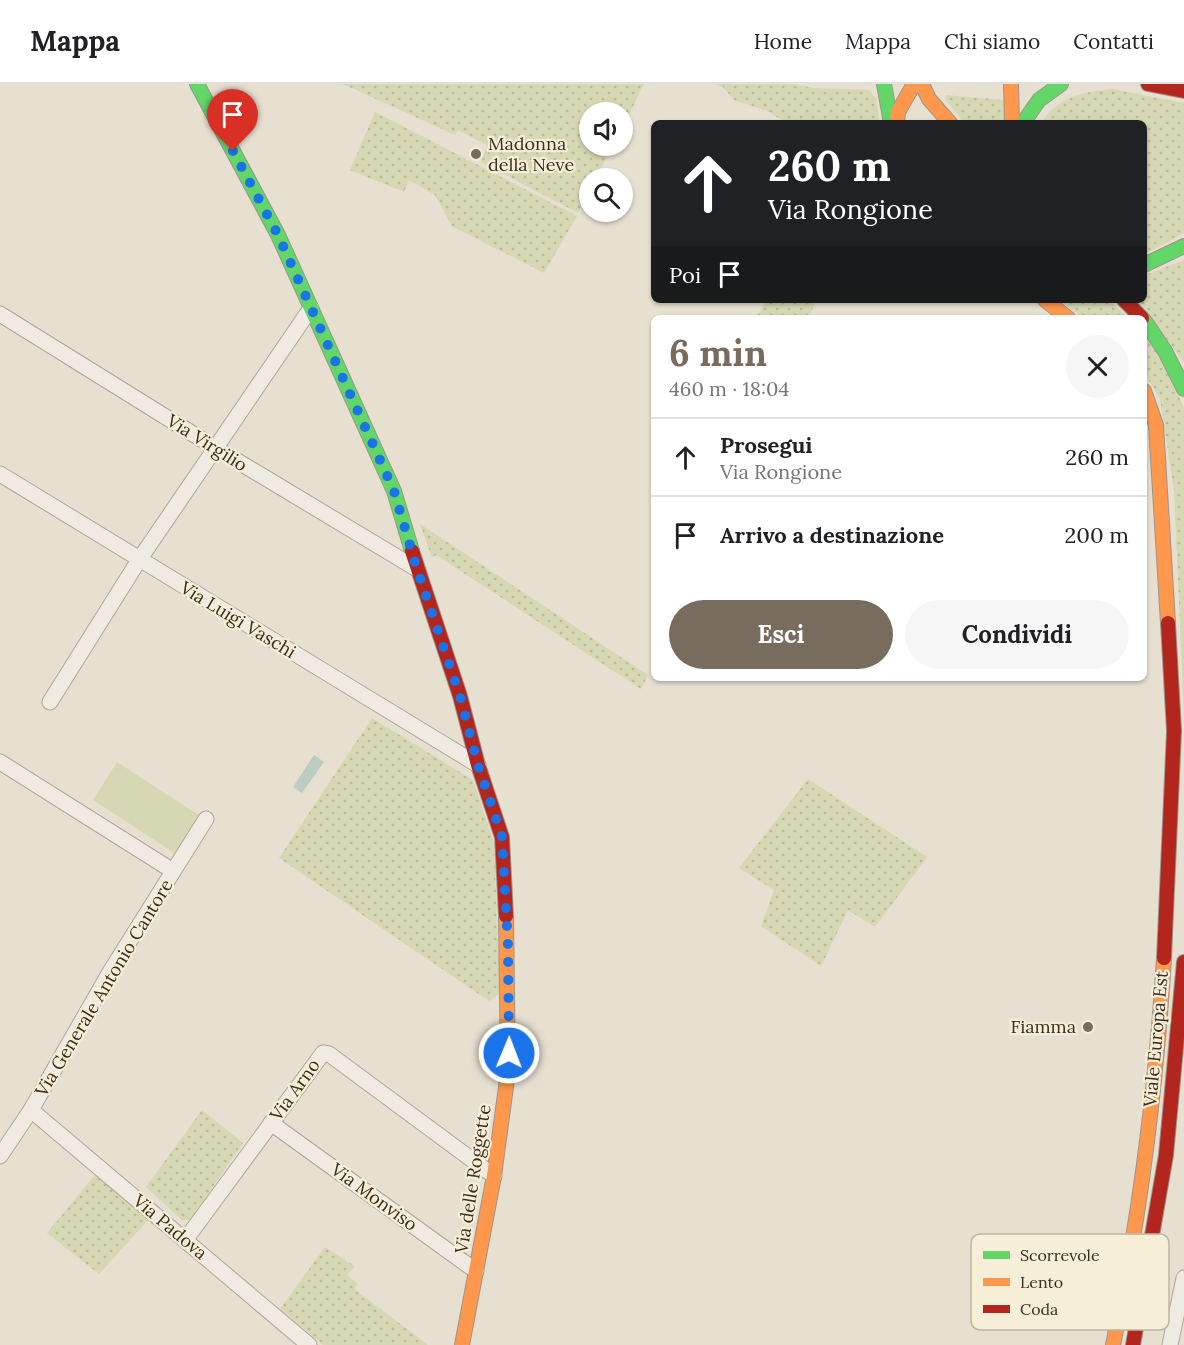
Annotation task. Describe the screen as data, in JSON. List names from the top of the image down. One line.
{"streets":{"main road":["Viale Europa Est","Via delle Roggette"],"street":["Via Virgilio","Via Luigi Vaschi","Via Generale Antonio Cantore","Via Arno","Via Monviso","Via Padova"]},"crossings":[["Via Virgilio","Via delle Roggette"],["Via Luigi Vaschi","Via delle Roggette"],["Via Generale Antonio Cantore","Via Padova"],["Via Arno","Via delle Roggette"],["Via Arno","Via Monviso"],["Via Arno","Via Padova"],["Via delle Roggette","Via Monviso"]],"places":["Madonna della Neve","Fiamma"],"legend":["Scorrevole","Lento","Coda"],"page":{"header":"Mappa","nav":["Home","Mappa","Chi siamo","Contatti"],"turn":["260 m","Via Rongione"],"then":"Poi","heading":["6 min","460 m · 18:04"],"list":[{"name":"Prosegui","note":"Via Rongione","value":"260 m"},{"name":"Arrivo a destinazione","value":"200 m"}],"buttons":["Esci","Condividi"]}}
